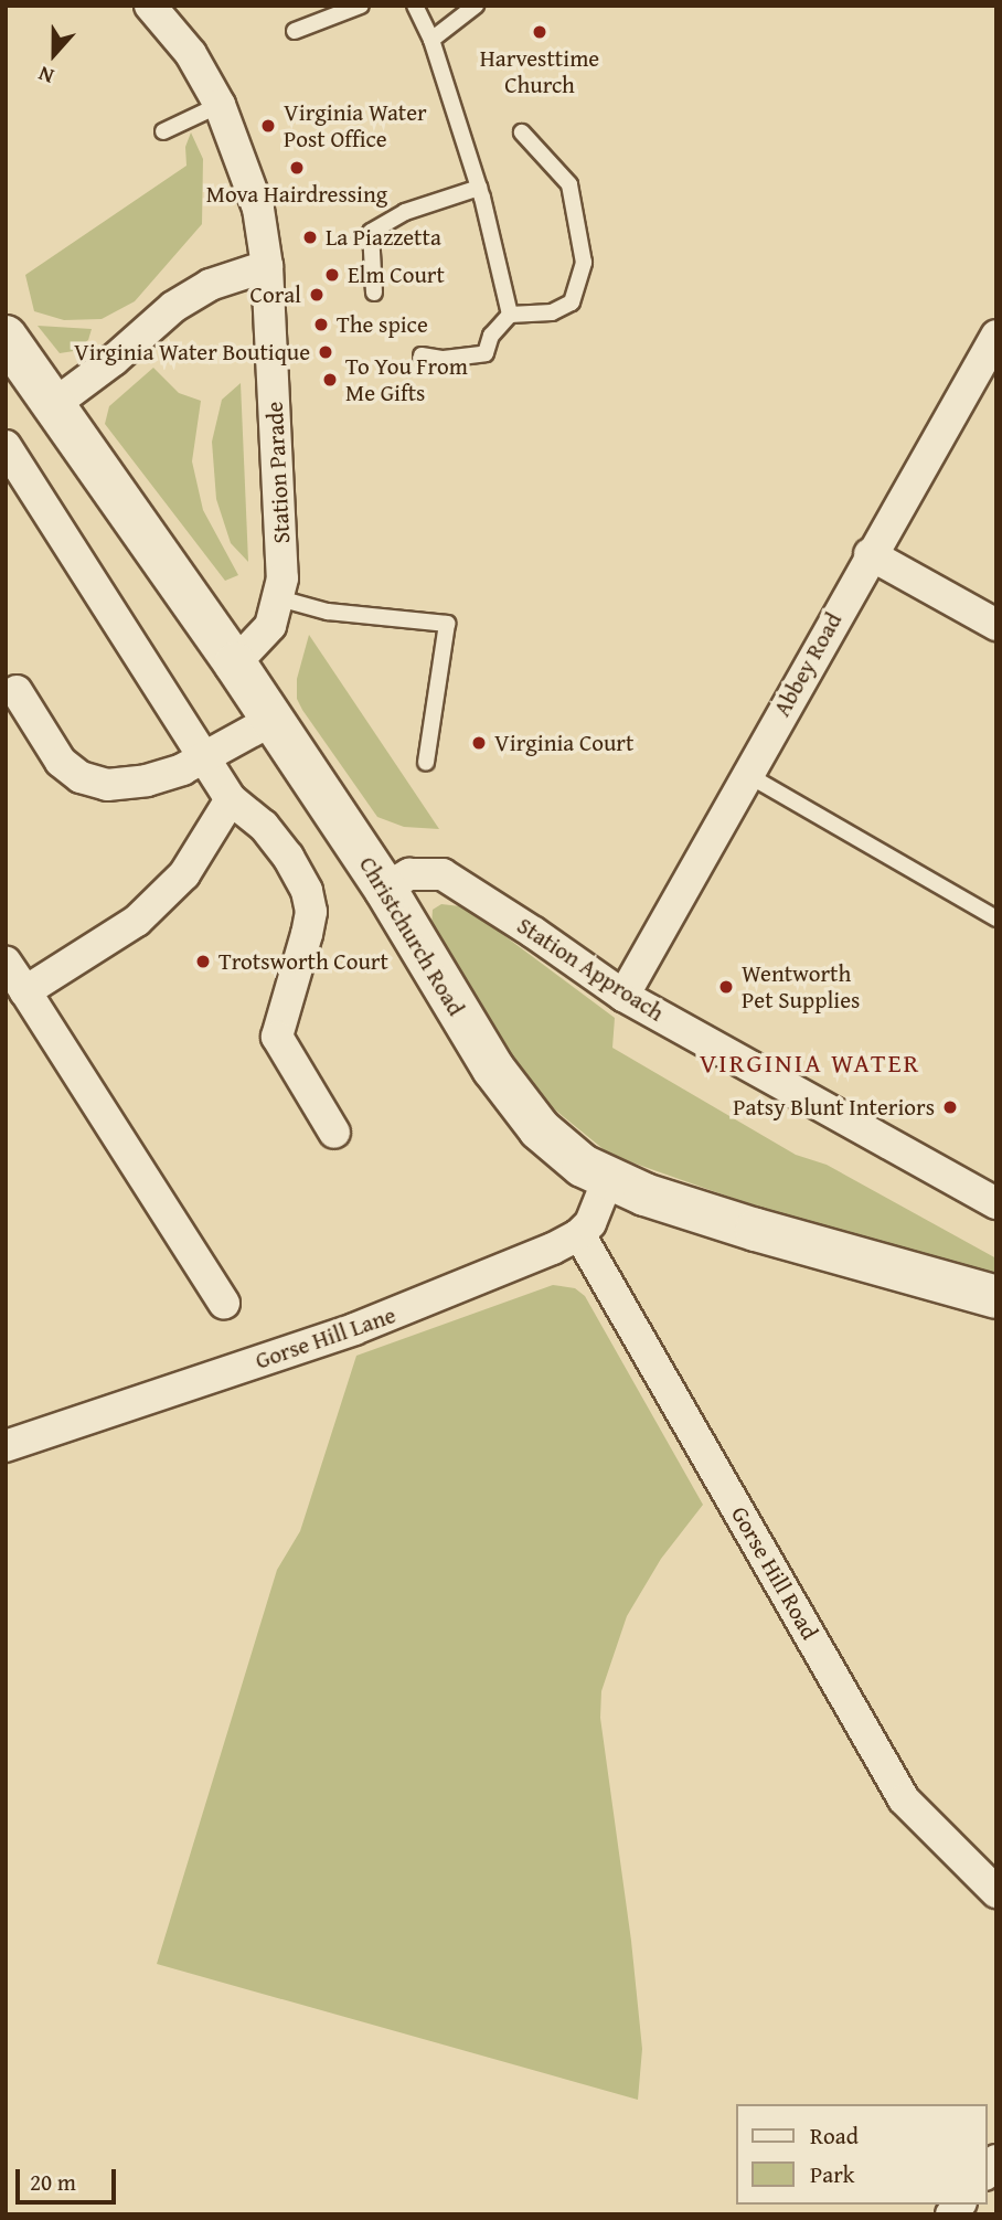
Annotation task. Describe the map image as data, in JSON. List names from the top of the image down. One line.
{"streets":{"main road":["Christchurch Road"],"street":["Station Parade","Abbey Road","Station Approach","Gorse Hill Lane","Gorse Hill Road"]},"crossings":[["Station Parade","Christchurch Road"],["Abbey Road","Station Approach"],["Christchurch Road","Station Approach"],["Gorse Hill Lane","Gorse Hill Road"]],"districts":["VIRGINIA WATER"],"places":["Harvesttime Church","Virginia Water Post Office","Mova Hairdressing","La Piazzetta","Elm Court","Coral","The spice","Virginia Water Boutique","To You From Me Gifts","Virginia Court","Trotsworth Court","Wentworth Pet Supplies","Patsy Blunt Interiors"],"legend":["Road","Park"],"scale_bar":"20 m","north":"bottom"}
